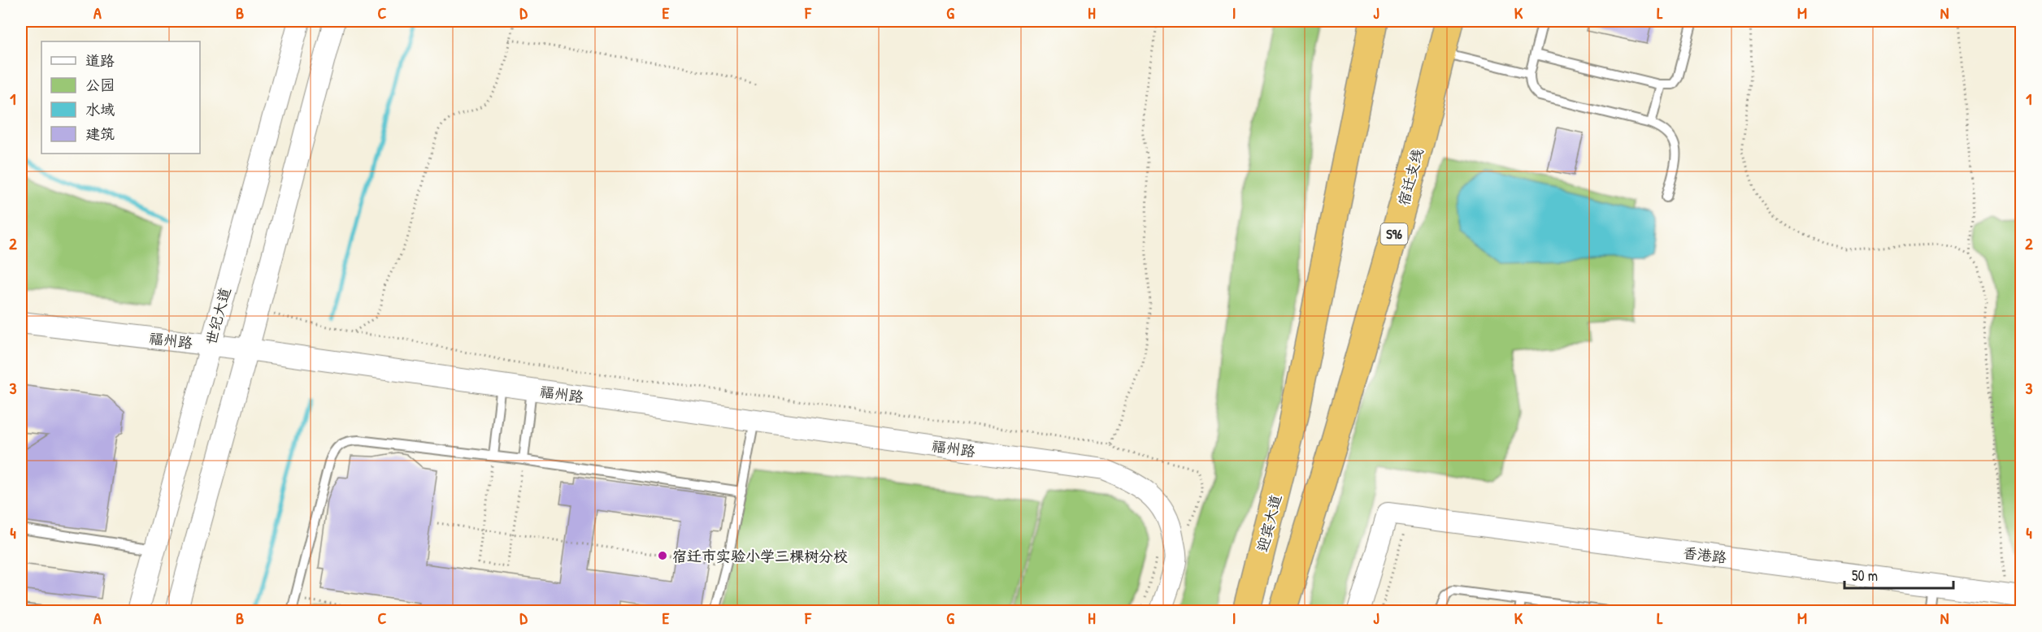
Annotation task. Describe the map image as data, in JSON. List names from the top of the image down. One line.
{"streets":{"highway":["宿迁支线","S96","迎宾大道"],"street":["世纪大道","福州路","香港路"]},"crossings":[["世纪大道","福州路"]],"places":["宿迁市实验小学三棵树分校"],"legend":["道路","公园","水域","建筑"],"scale_bar":"50 m","grid":{"columns":["A","B","C","D","E","F","G","H","I","J","K","L","M","N"],"rows":["1","2","3","4"]}}
